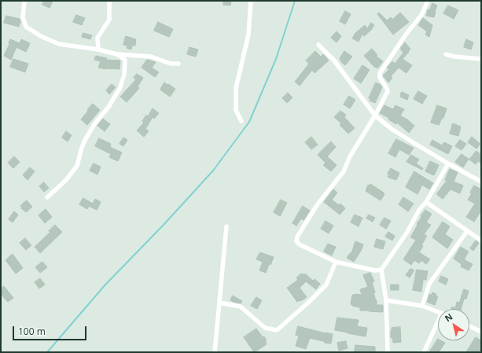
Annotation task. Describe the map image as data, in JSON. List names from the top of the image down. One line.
{"scale_bar":"100 m","north":"top left"}
